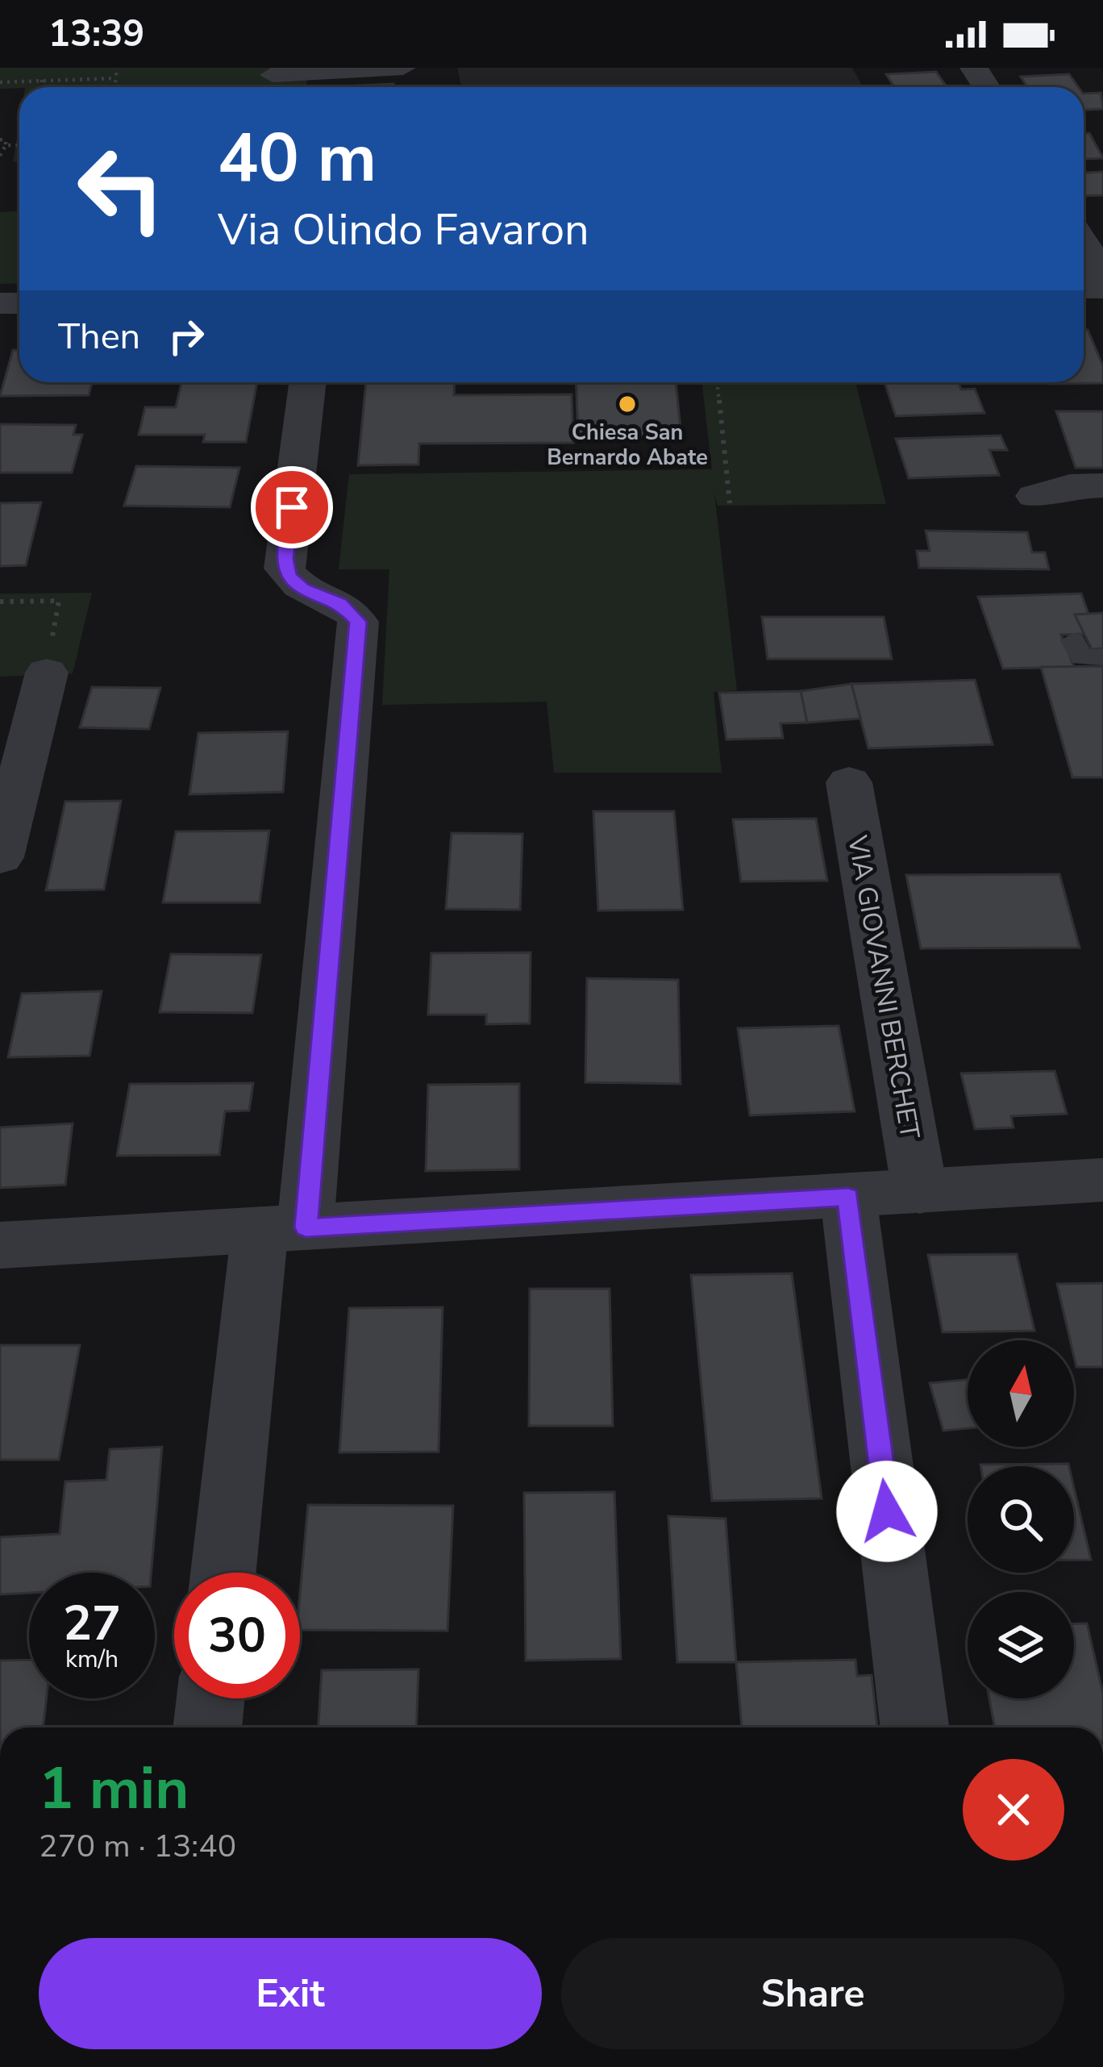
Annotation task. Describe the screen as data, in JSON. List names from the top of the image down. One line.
{"streets":{"street":["VIA GIOVANNI BERCHET"]},"places":["Chiesa San Bernardo Abate"],"north":"top","page":{"status":"13:39","turn":["40 m","Via Olindo Favaron"],"then":"Then","speed":"27 km/h","limit":"30","heading":["1 min","270 m · 13:40"],"buttons":["Exit","Share"]}}
